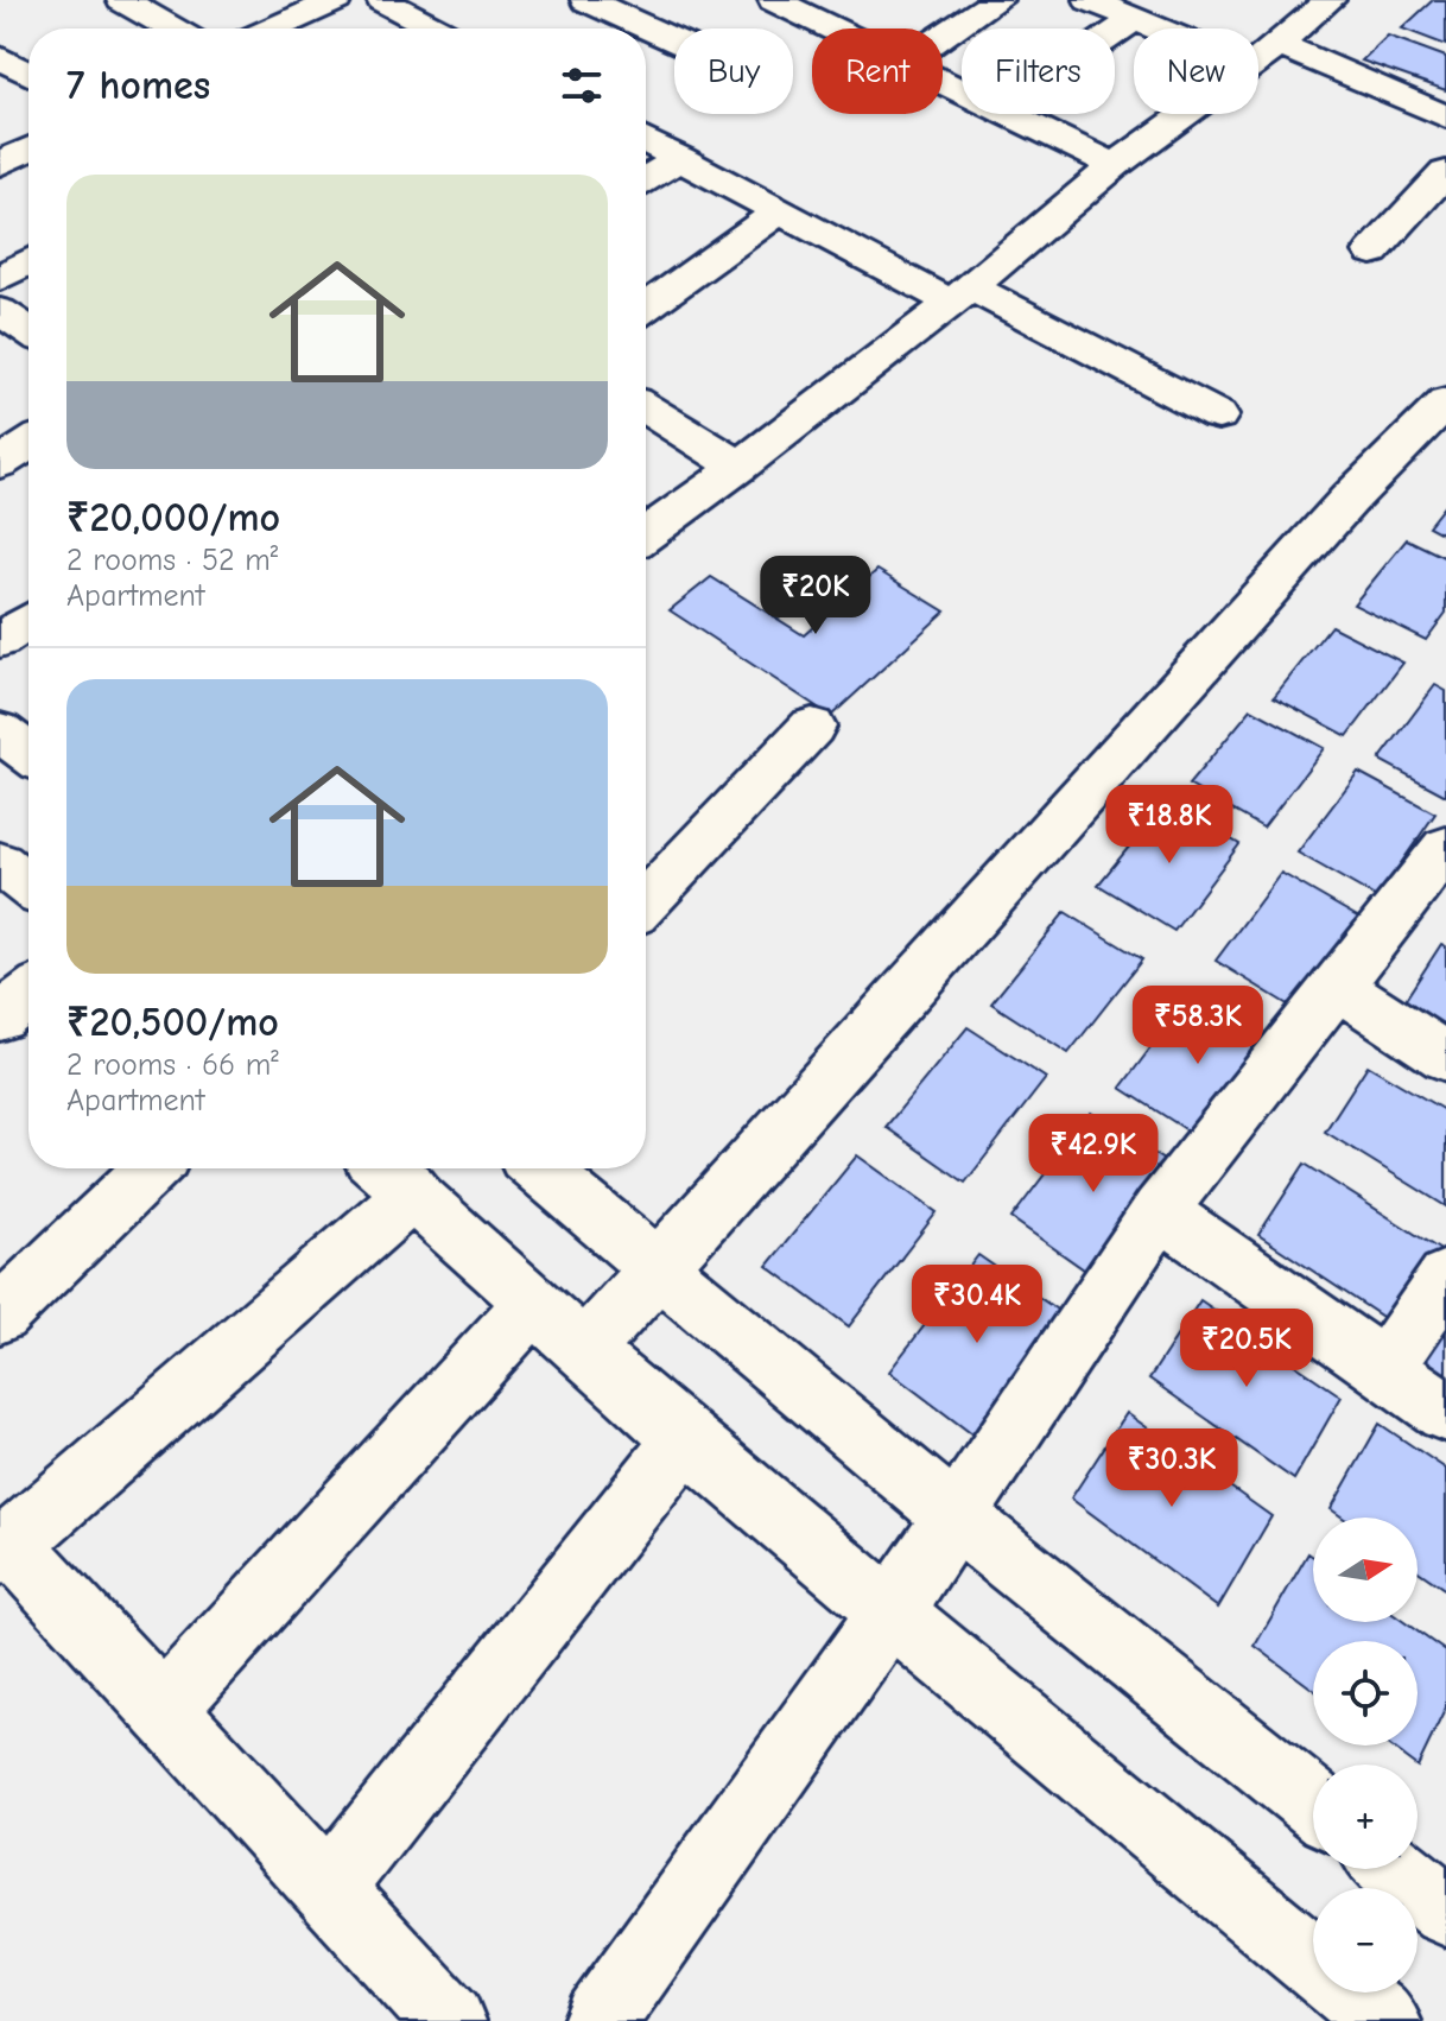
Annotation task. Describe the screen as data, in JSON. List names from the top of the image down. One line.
{"north":"right","page":{"chip":["Buy","Rent","Filters","New"],"heading":"7 homes","list":[{"name":"₹20,000/mo","note":"2 rooms · 52 m² · Apartment"},{"name":"₹20,500/mo","note":"2 rooms · 66 m² · Apartment"}],"price":["₹20K","₹18.8K","₹58.3K","₹42.9K","₹30.4K","₹20.5K","₹30.3K"],"map_buttons":["+","−"]}}
